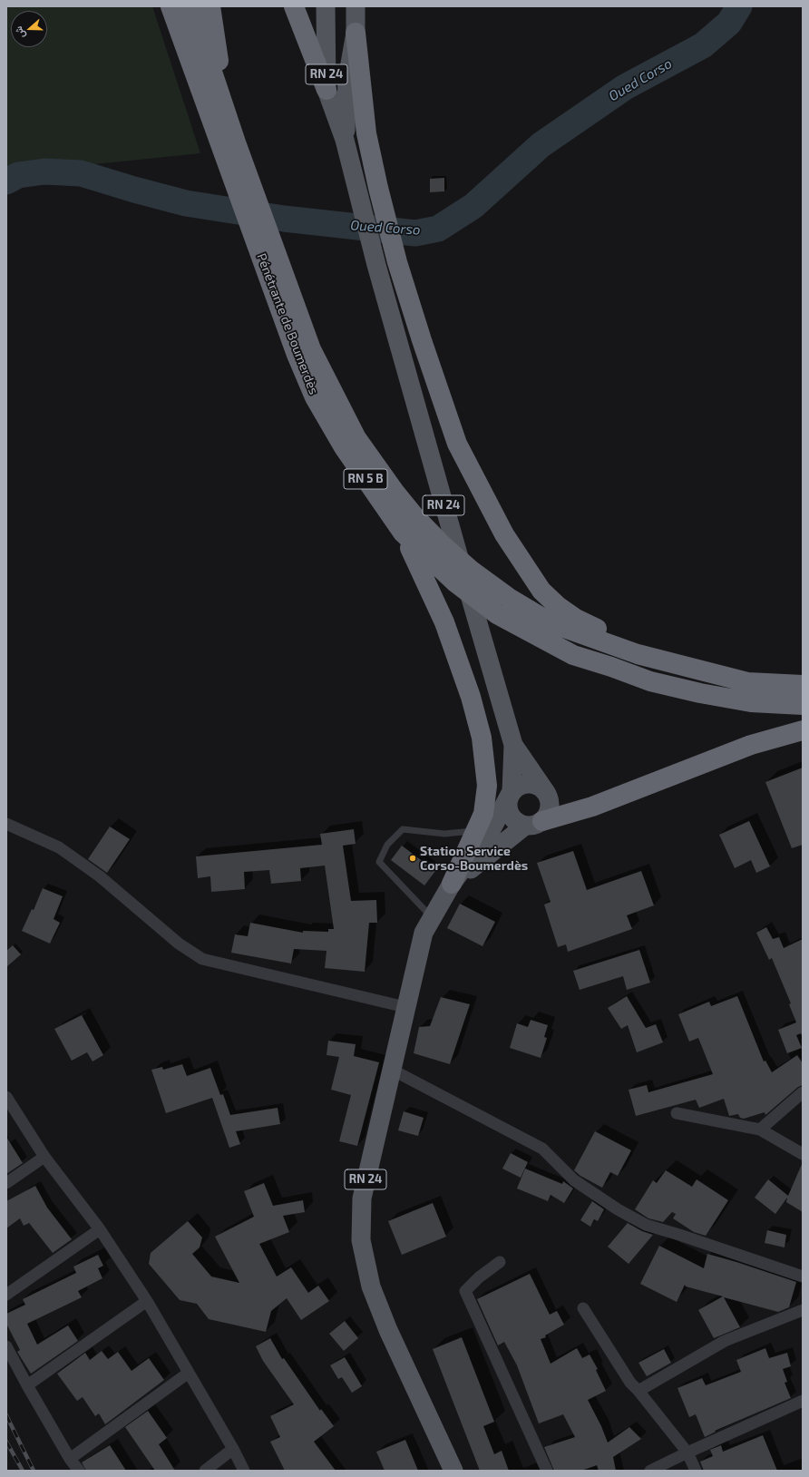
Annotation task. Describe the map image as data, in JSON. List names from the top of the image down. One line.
{"streets":{"highway":["RN 24","Pénétrante de Boumerdès","RN 5 B"]},"water":["Oued Corso"],"places":["Station Service Corso-Boumerdès"],"north":"left"}
